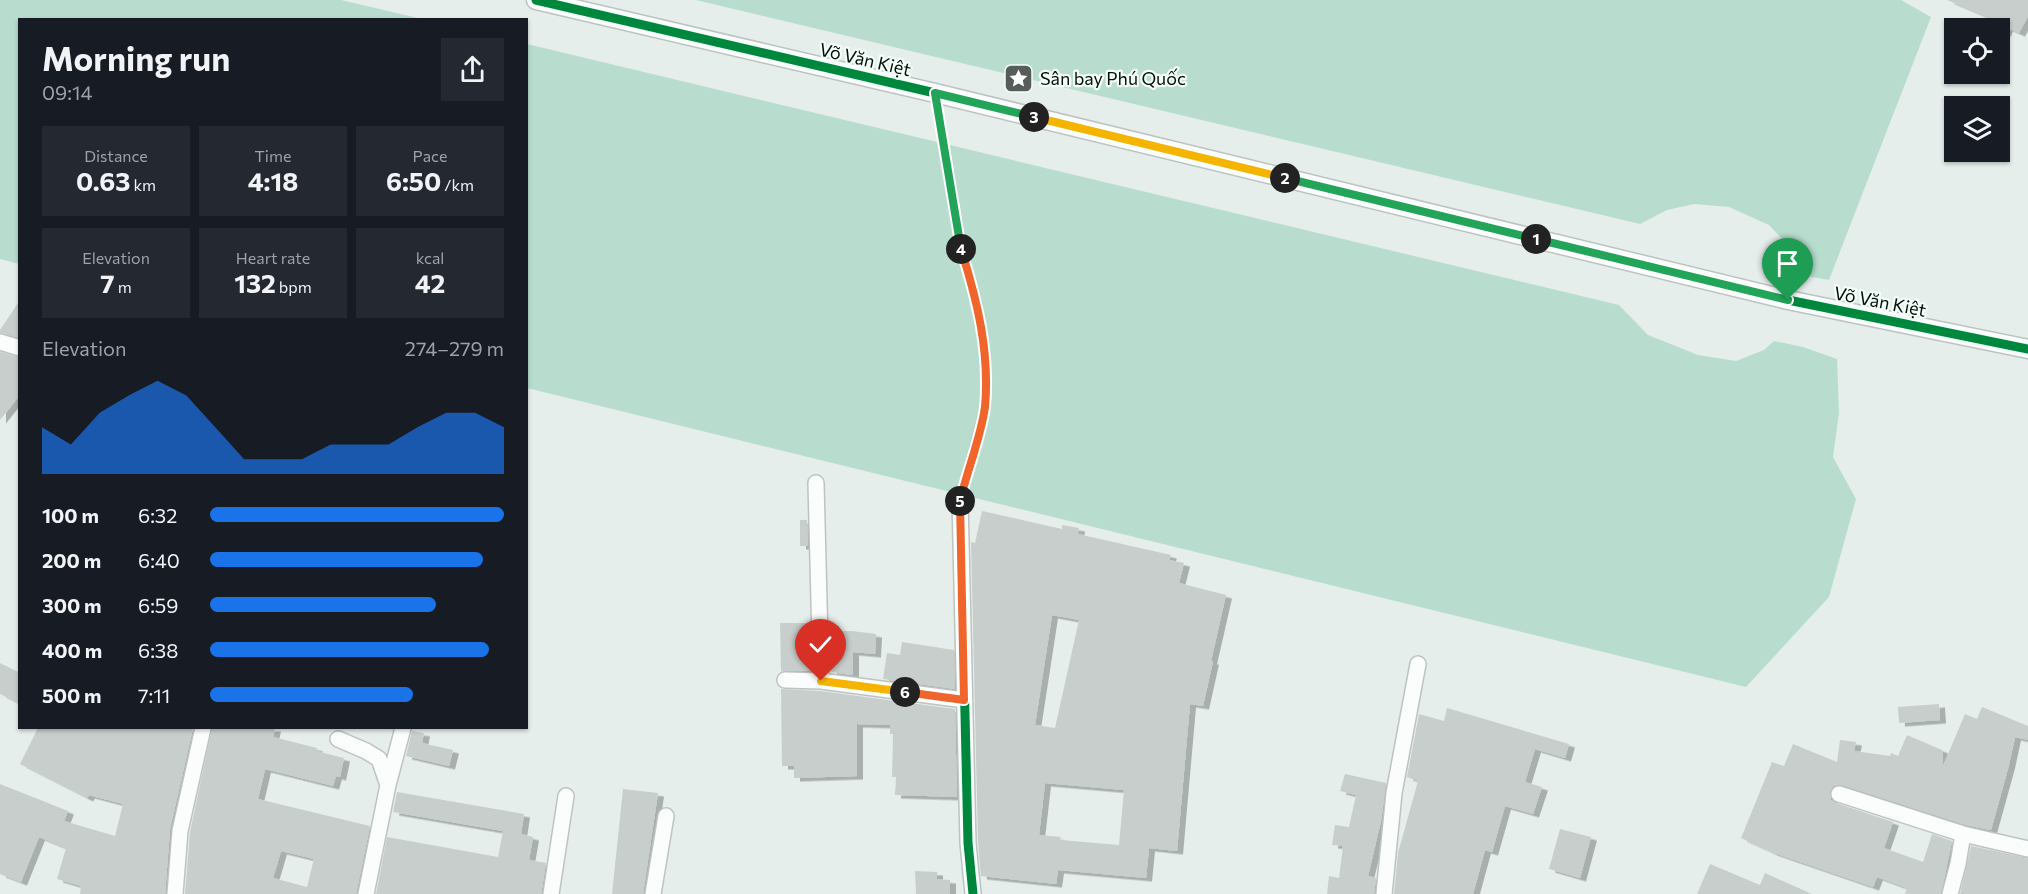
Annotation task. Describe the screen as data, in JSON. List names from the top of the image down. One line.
{"streets":{"street":["Võ Văn Kiệt"]},"places":{"place":["Sân bay Phú Quốc"]},"page":{"heading":["Morning run","09:14"],"pins":["3","2","1","4","5","6"],"stats":[["Distance","0.63 km"],["Time","4:18"],["Pace","6:50 /km"],["Elevation","7 m"],["Heart rate","132 bpm"],["kcal","42"]],"chart":["Elevation","274–279 m"],"list":[{"name":"100 m","note":"6:32"},{"name":"200 m","note":"6:40"},{"name":"300 m","note":"6:59"},{"name":"400 m","note":"6:38"},{"name":"500 m","note":"7:11"}]}}
